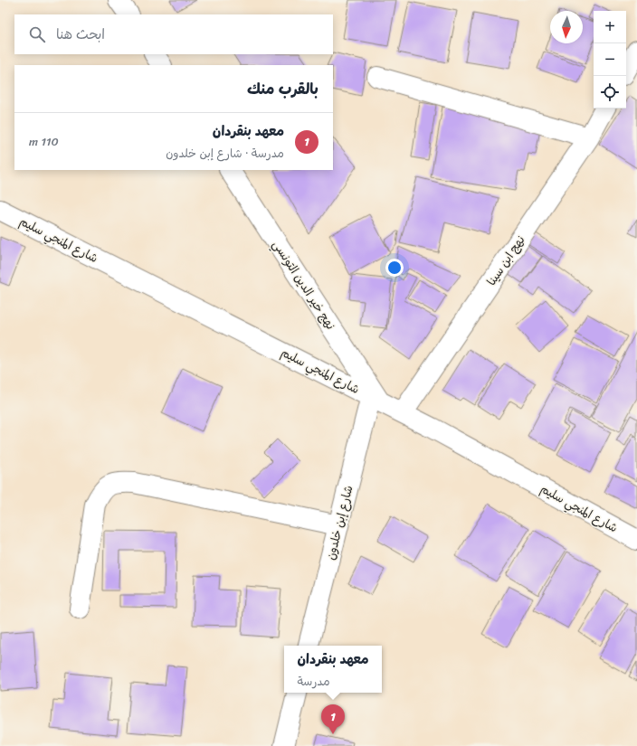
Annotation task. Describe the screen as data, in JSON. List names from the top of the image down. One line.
{"streets":{"street":["شارع المنجي سليم","نهج ابن سينا","نهج خير الدين التونسي","شارع إبن خلدون"]},"crossings":[["شارع المنجي سليم","نهج ابن سينا"],["شارع المنجي سليم","نهج خير الدين التونسي"],["شارع المنجي سليم","شارع إبن خلدون"],["نهج خير الدين التونسي","شارع إبن خلدون"]],"north":"bottom","page":{"map_buttons":["+","−"],"search":"ابحث هنا","heading":"بالقرب منك","list":[{"mark":"1","name":"معهد بنقردان","note":"مدرسة · شارع إبن خلدون","value":"110 m"}],"popup":["معهد بنقردان","مدرسة"],"pins":"1"}}
